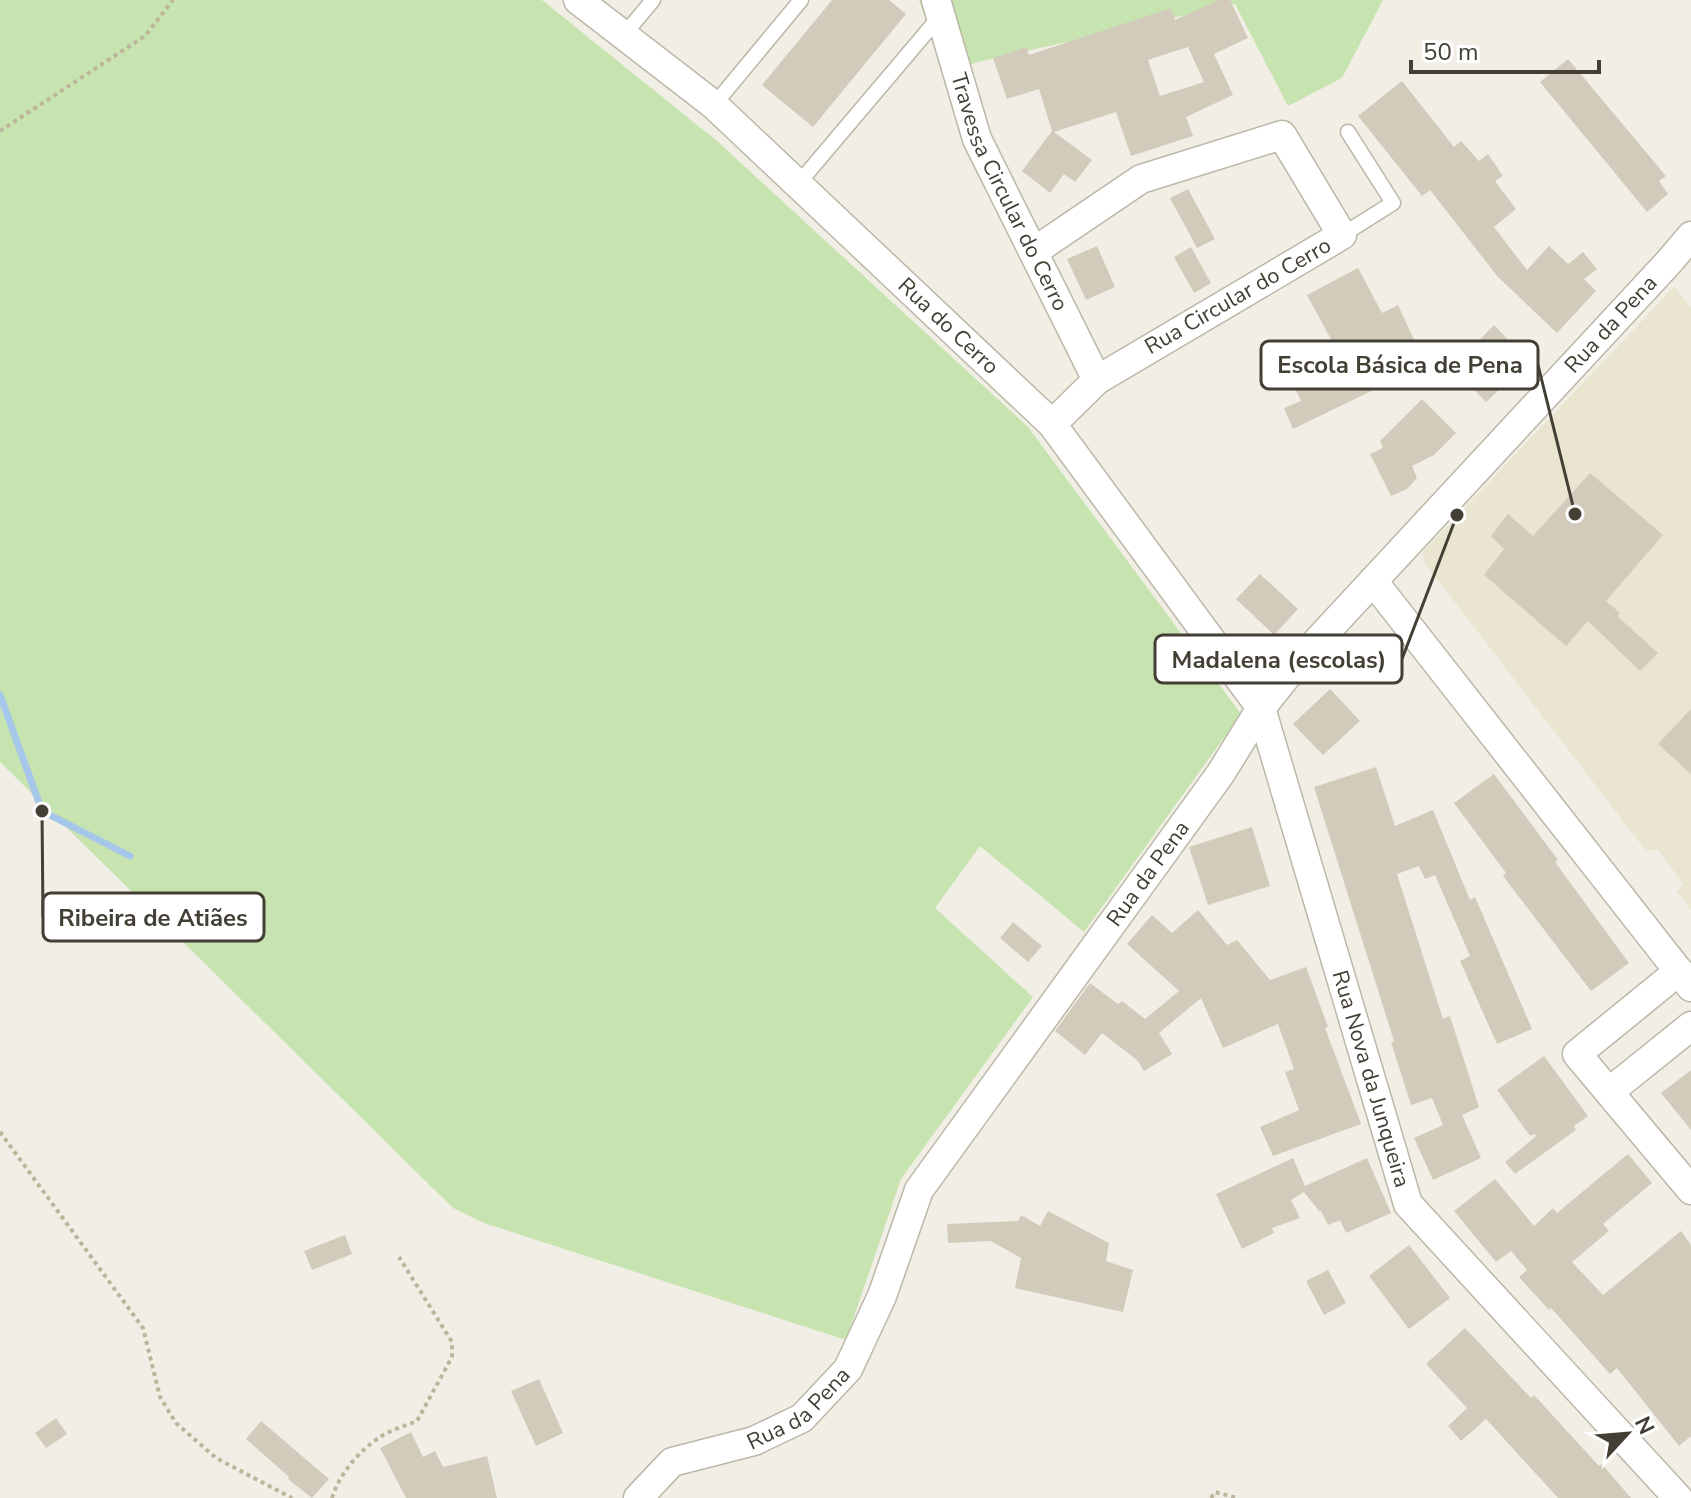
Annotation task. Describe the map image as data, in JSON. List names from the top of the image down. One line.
{"streets":{"street":["Travessa Circular do Cerro","Rua Circular do Cerro","Rua da Pena","Rua do Cerro","Rua Nova da Junqueira"]},"crossings":[["Travessa Circular do Cerro","Rua Circular do Cerro"],["Rua Circular do Cerro","Rua do Cerro"],["Rua da Pena","Rua do Cerro"],["Rua da Pena","Rua Nova da Junqueira"],["Rua do Cerro","Rua Nova da Junqueira"]],"places":["Escola Básica de Pena","Madalena (escolas)","Ribeira de Atiães"],"scale_bar":"50 m","north":"top right"}
